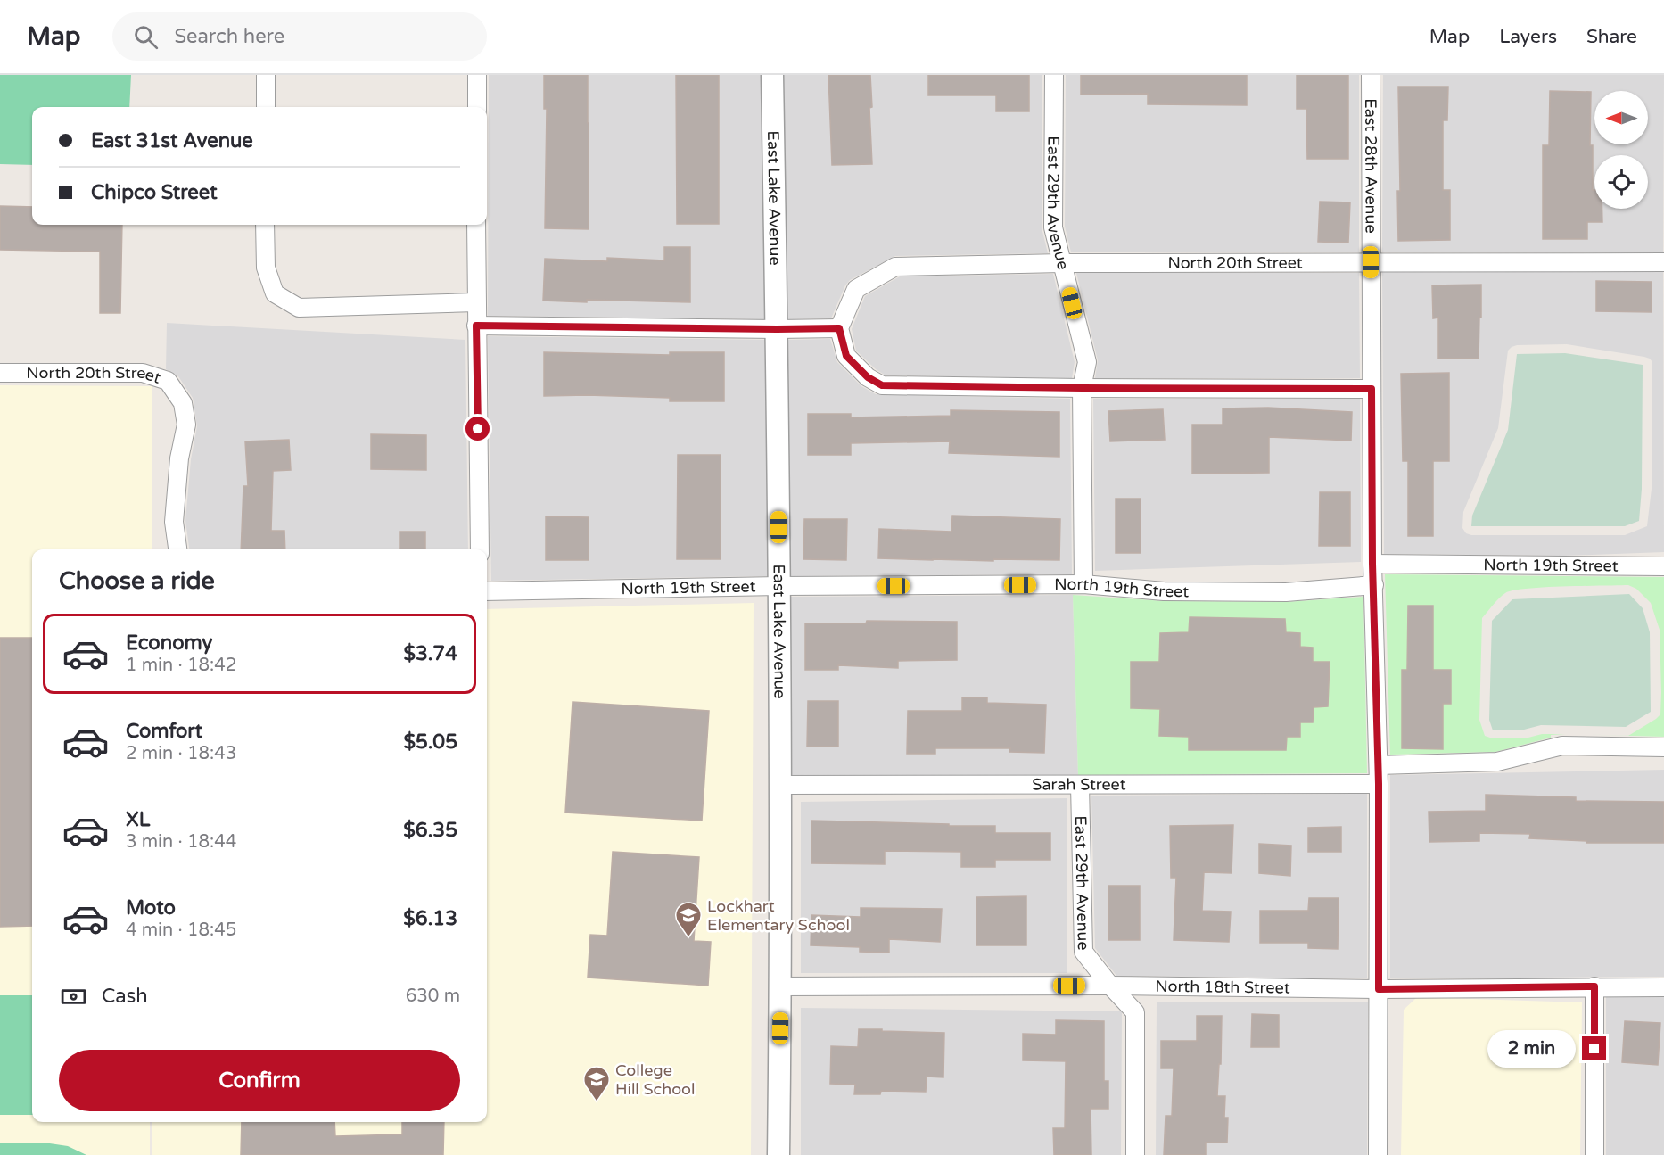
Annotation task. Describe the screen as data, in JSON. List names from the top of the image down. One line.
{"streets":{"street":["East 28th Avenue","East Lake Avenue","East 29th Avenue","North 20th Street","North 19th Street","Sarah Street","North 18th Street"]},"crossings":[["East 28th Avenue","North 20th Street"],["East 28th Avenue","North 19th Street"],["East 28th Avenue","Sarah Street"],["East 28th Avenue","North 18th Street"],["East Lake Avenue","North 19th Street"],["East Lake Avenue","Sarah Street"],["East Lake Avenue","North 18th Street"],["East 29th Avenue","North 20th Street"],["East 29th Avenue","North 19th Street"],["East 29th Avenue","Sarah Street"],["East 29th Avenue","North 18th Street"]],"places":{"school or university":["Lockhart Elementary School","College Hill School"]},"north":"left","page":{"header":"Map","search":"Search here","nav":["Map","Layers","Share"],"banner":["East 31st Avenue","Chipco Street"],"heading":"Choose a ride","list":[{"name":"Economy","note":"1 min · 18:42","value":"$3.74"},{"name":"Comfort","note":"2 min · 18:43","value":"$5.05"},{"name":"XL","note":"3 min · 18:44","value":"$6.35"},{"name":"Moto","note":"4 min · 18:45","value":"$6.13"}],"pay":["Cash","630 m"],"bubble":"2 min","buttons":"Confirm"}}
